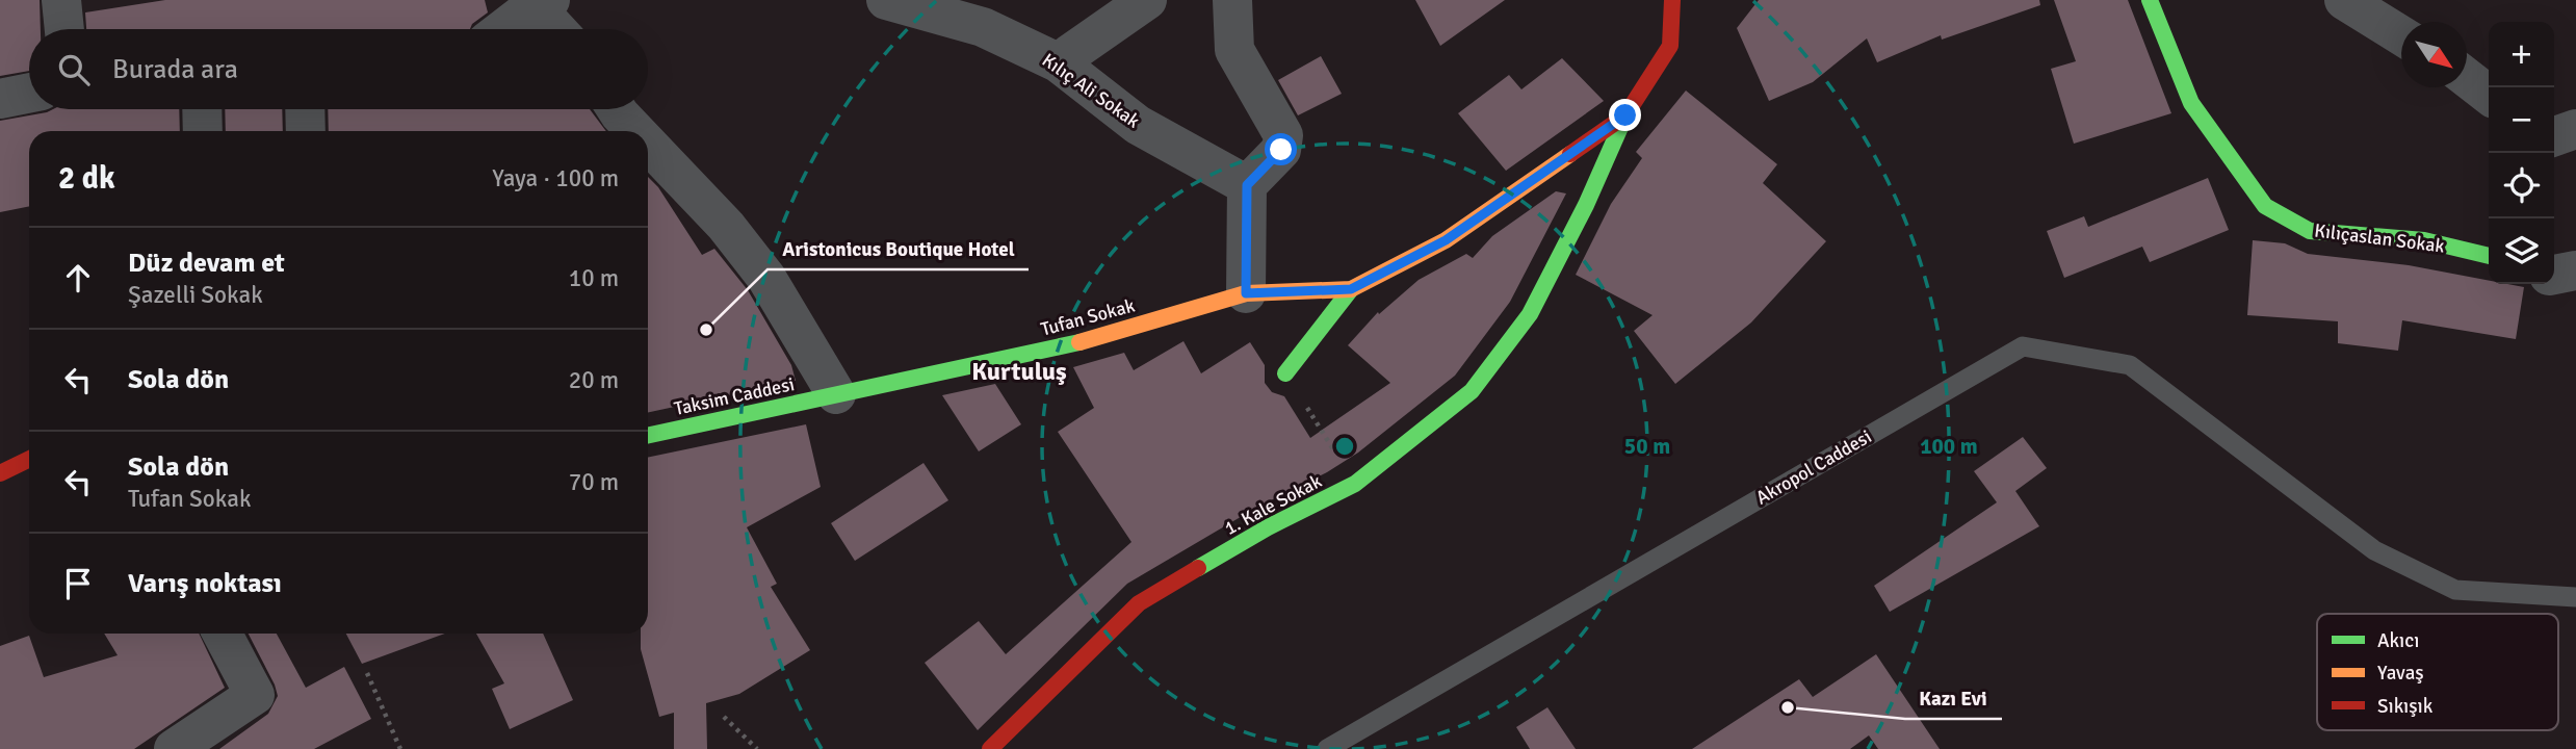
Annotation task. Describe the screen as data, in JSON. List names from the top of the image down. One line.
{"streets":{"street":["Kılıç Ali Sokak","Kılıçaslan Sokak","Tufan Sokak","Taksim Caddesi","1. Kale Sokak"],"lane":["Akropol Caddesi"]},"crossings":[["Tufan Sokak","Taksim Caddesi"],["Tufan Sokak","1. Kale Sokak"]],"districts":["Kurtuluş"],"places":["Aristonicus Boutique Hotel","Kazı Evi"],"legend":["Akıcı","Yavaş","Sıkışık"],"north":"bottom right","page":{"map_buttons":["+","−"],"search":"Burada ara","heading":["2 dk","Yaya · 100 m"],"list":[["Düz devam et","Şazelli Sokak","10 m"],["Sola dön","20 m"],["Sola dön","Tufan Sokak","70 m"],"Varış noktası"]},"rings":["50 m","100 m"]}
